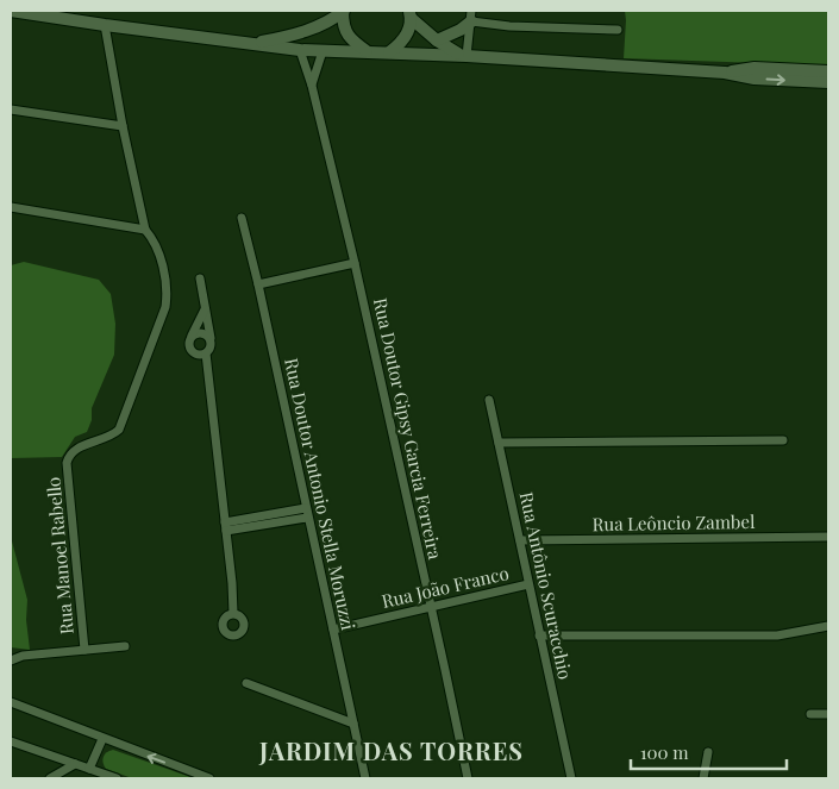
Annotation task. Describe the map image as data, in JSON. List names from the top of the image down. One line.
{"streets":{"street":["Rua Doutor Gipsy Garcia Ferreira","Rua Doutor Antonio Stella Moruzzi","Rua Leôncio Zambel","Rua Manoel Rabello","Rua Antônio Scuracchio","Rua João Franco"]},"crossings":[["Rua Doutor Gipsy Garcia Ferreira","Rua João Franco"],["Rua Doutor Antonio Stella Moruzzi","Rua João Franco"],["Rua Leôncio Zambel","Rua Antônio Scuracchio"],["Rua Antônio Scuracchio","Rua João Franco"]],"districts":["JARDIM DAS TORRES"],"scale_bar":"100 m"}
